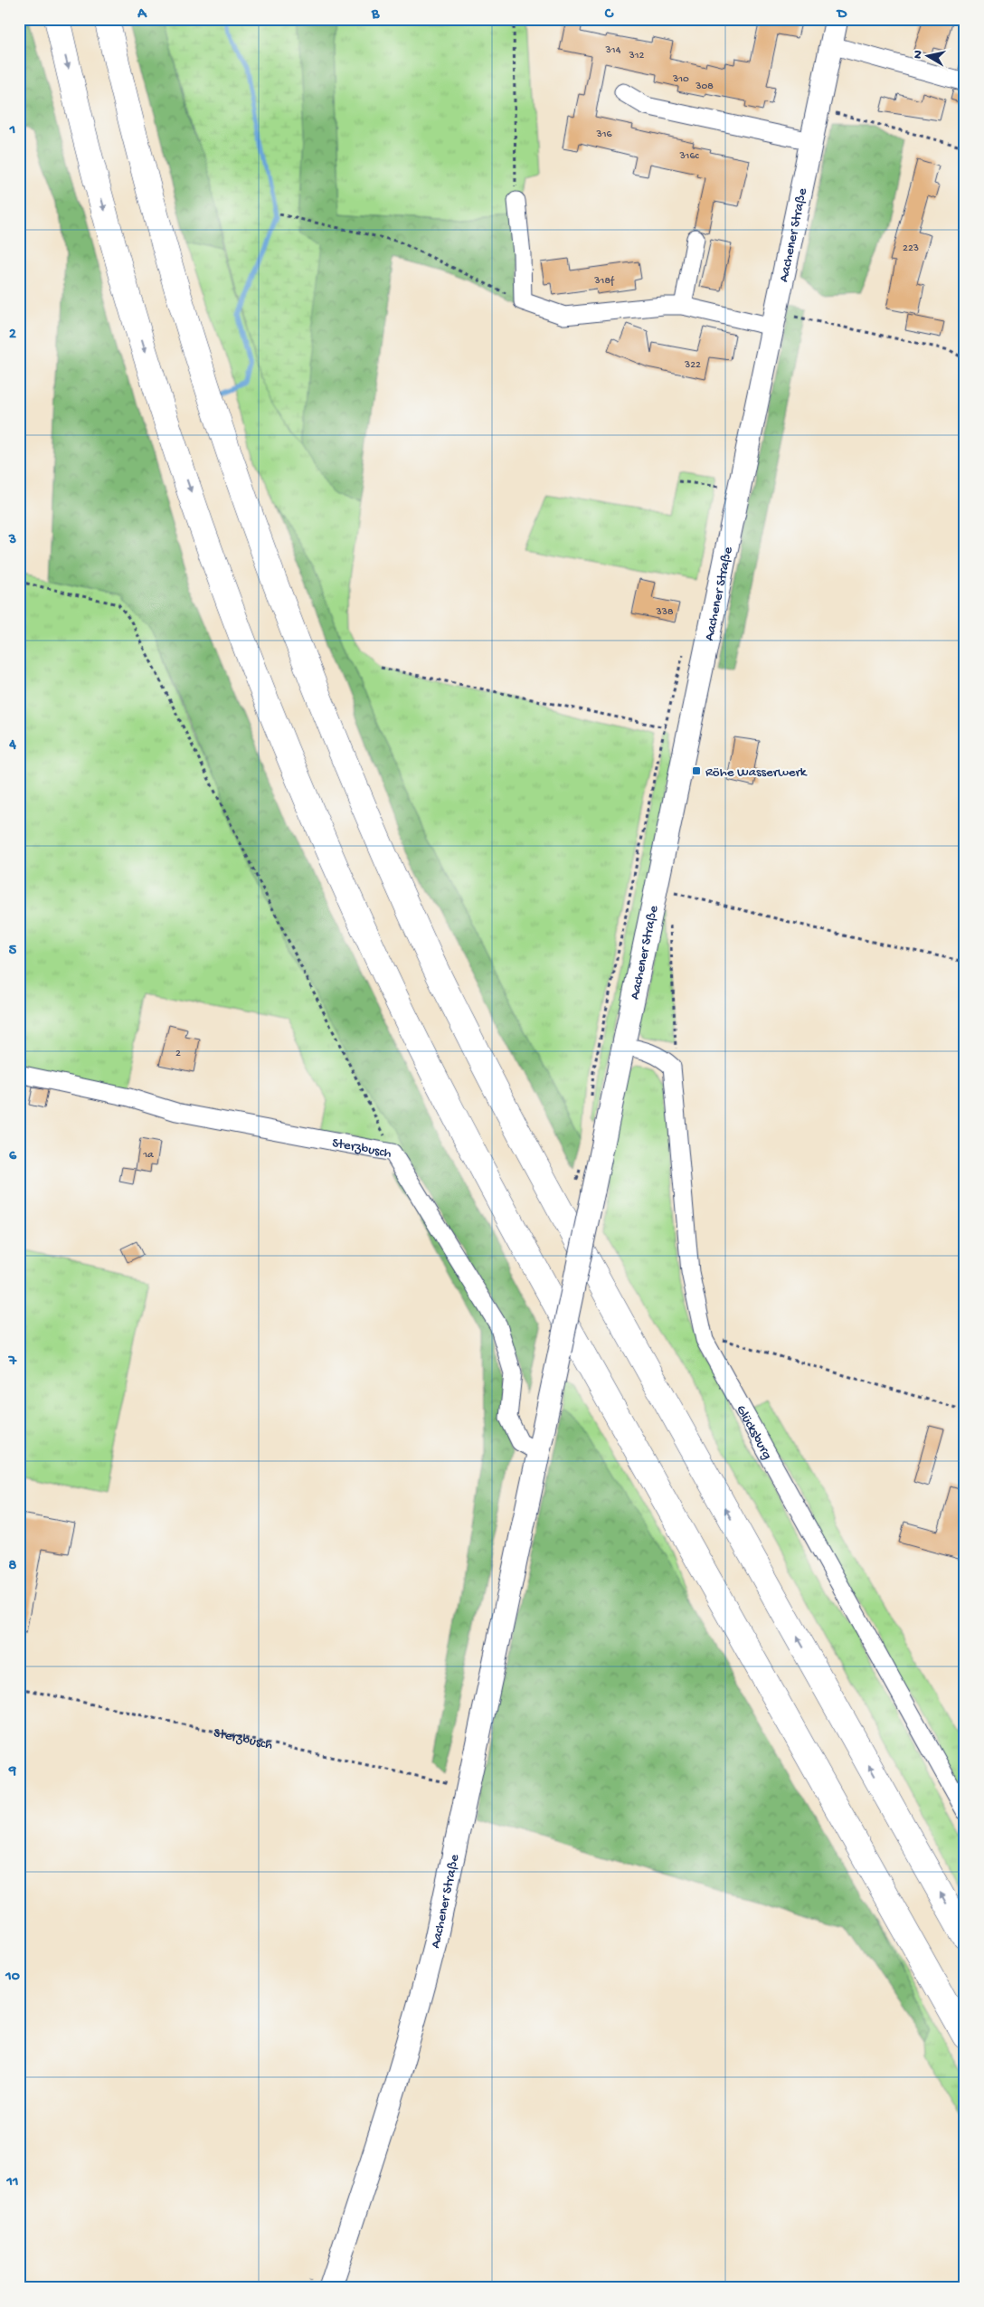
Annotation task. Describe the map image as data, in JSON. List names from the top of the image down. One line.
{"streets":{"main road":["Aachener Straße"],"street":["Sterzbusch","Glücksburg"]},"crossings":[["Aachener Straße","Sterzbusch"]],"places":{"transit":["Röhe Wasserwerk"]},"house_numbers":["314","312","310","308","316","316c","223","318f","322","338","2","1a"],"north":"left","grid":{"columns":["A","B","C","D"],"rows":["1","2","3","4","5","6","7","8","9","10","11"]}}
